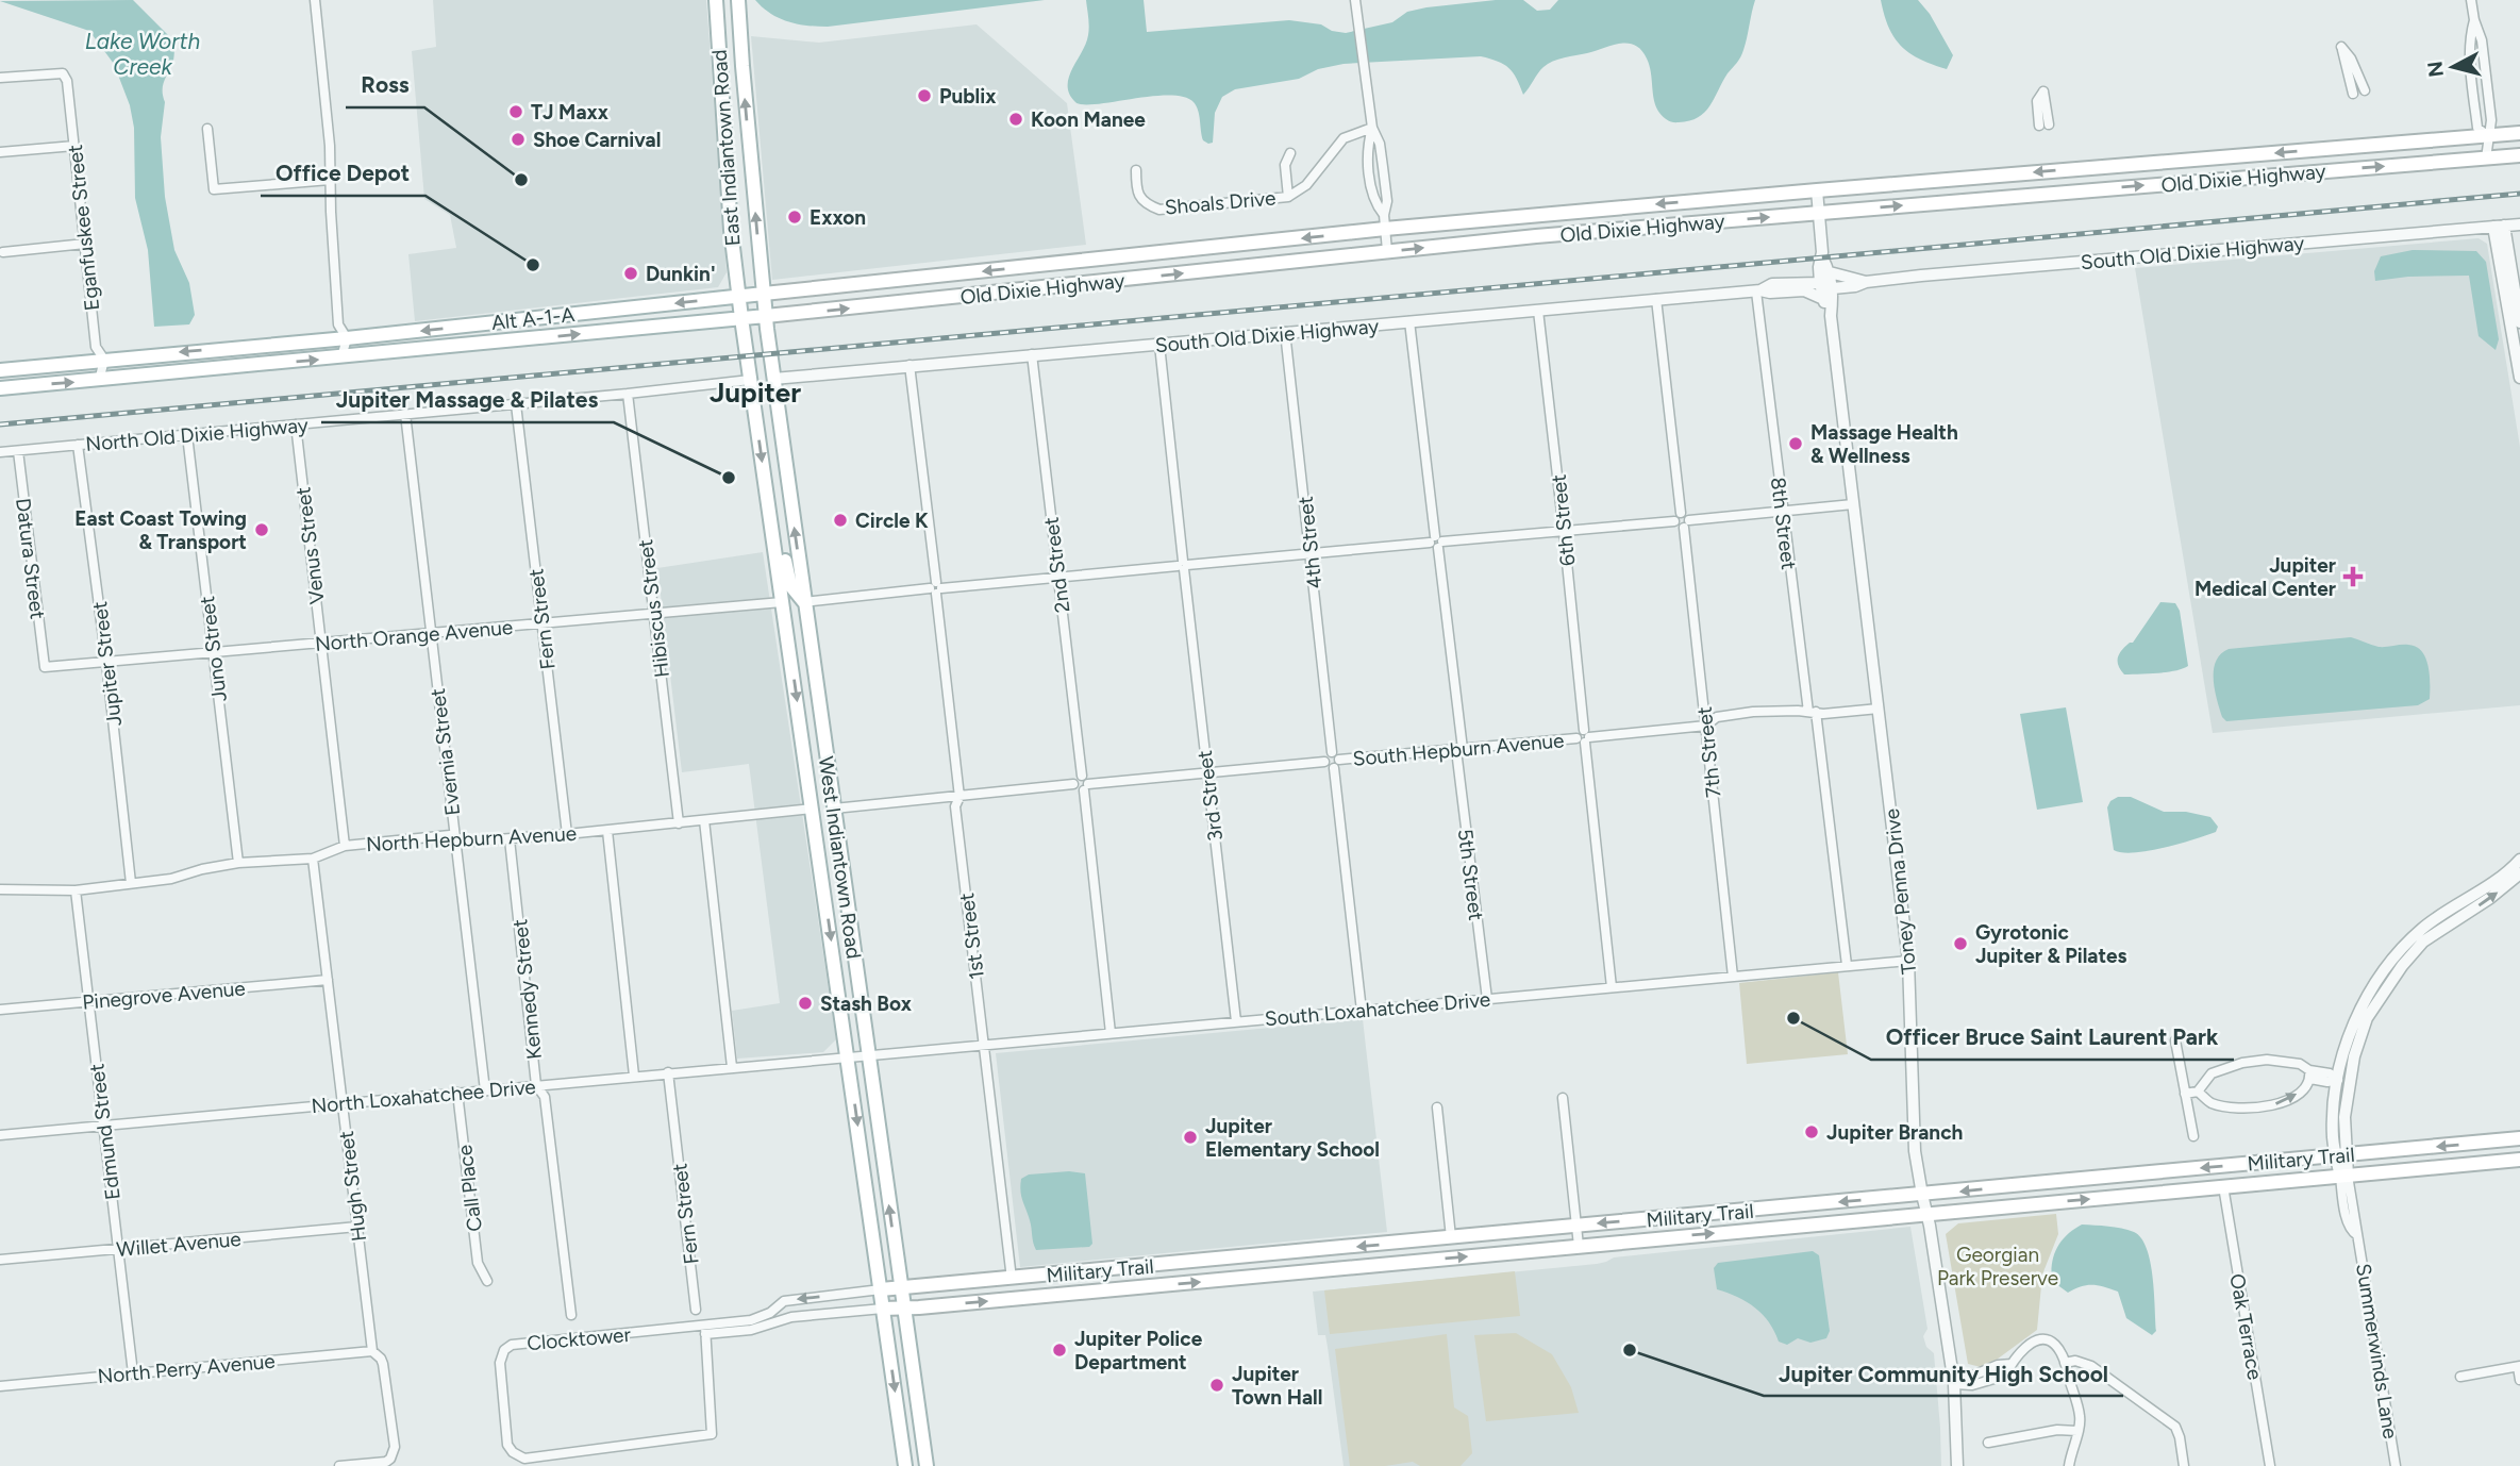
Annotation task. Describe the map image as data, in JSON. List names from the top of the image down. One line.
{"streets":{"main road":["East Indiantown Road","Old Dixie Highway","Alt A-1-A","West Indiantown Road","Military Trail"],"street":["Shoals Drive","Eganfuskee Street","South Old Dixie Highway","North Old Dixie Highway","6th Street","8th Street","4th Street","Venus Street","Datura Street","2nd Street","Hibiscus Street","Fern Street","North Orange Avenue","Juno Street","Jupiter Street","South Hepburn Avenue","Evernia Street","7th Street","3rd Street","North Hepburn Avenue","5th Street","Toney Penna Drive","1st Street","Kennedy Street","Pinegrove Avenue","South Loxahatchee Drive","North Loxahatchee Drive","Edmund Street","Hugh Street","Call Place","Willet Avenue","Oak Terrace","Clocktower","Summerwinds Lane","North Perry Avenue"]},"crossings":[["East Indiantown Road","Alt A-1-A"],["East Indiantown Road","West Indiantown Road"],["Old Dixie Highway","Alt A-1-A"],["Old Dixie Highway","West Indiantown Road"],["Old Dixie Highway","Toney Penna Drive"],["Eganfuskee Street","Alt A-1-A"],["South Old Dixie Highway","6th Street"],["South Old Dixie Highway","8th Street"],["South Old Dixie Highway","4th Street"],["South Old Dixie Highway","2nd Street"],["South Old Dixie Highway","3rd Street"],["South Old Dixie Highway","West Indiantown Road"],["South Old Dixie Highway","5th Street"],["South Old Dixie Highway","Toney Penna Drive"],["South Old Dixie Highway","1st Street"],["Alt A-1-A","West Indiantown Road"],["North Old Dixie Highway","Venus Street"],["North Old Dixie Highway","Datura Street"],["North Old Dixie Highway","Hibiscus Street"],["North Old Dixie Highway","Fern Street"],["North Old Dixie Highway","Juno Street"],["North Old Dixie Highway","Jupiter Street"],["North Old Dixie Highway","Evernia Street"],["North Old Dixie Highway","West Indiantown Road"],["6th Street","South Hepburn Avenue"],["6th Street","South Loxahatchee Drive"],["8th Street","South Hepburn Avenue"],["8th Street","South Loxahatchee Drive"],["4th Street","South Hepburn Avenue"],["Venus Street","North Orange Avenue"],["Venus Street","North Hepburn Avenue"],["Datura Street","North Orange Avenue"],["2nd Street","South Hepburn Avenue"],["Hibiscus Street","North Orange Avenue"],["Hibiscus Street","North Hepburn Avenue"],["Fern Street","North Orange Avenue"],["Fern Street","North Hepburn Avenue"],["Fern Street","North Loxahatchee Drive"],["North Orange Avenue","Juno Street"],["North Orange Avenue","Jupiter Street"],["North Orange Avenue","Evernia Street"],["North Orange Avenue","West Indiantown Road"],["Juno Street","North Hepburn Avenue"],["Jupiter Street","North Hepburn Avenue"],["South Hepburn Avenue","7th Street"],["South Hepburn Avenue","3rd Street"],["South Hepburn Avenue","5th Street"],["South Hepburn Avenue","Toney Penna Drive"],["Evernia Street","North Hepburn Avenue"],["Evernia Street","North Loxahatchee Drive"],["7th Street","South Loxahatchee Drive"],["3rd Street","South Loxahatchee Drive"],["North Hepburn Avenue","West Indiantown Road"],["North Hepburn Avenue","Kennedy Street"],["North Hepburn Avenue","Edmund Street"],["North Hepburn Avenue","Hugh Street"],["West Indiantown Road","South Loxahatchee Drive"],["West Indiantown Road","North Loxahatchee Drive"],["West Indiantown Road","Military Trail"],["West Indiantown Road","Clocktower"],["5th Street","South Loxahatchee Drive"],["Toney Penna Drive","South Loxahatchee Drive"],["Toney Penna Drive","Military Trail"],["1st Street","South Loxahatchee Drive"],["1st Street","Military Trail"],["Kennedy Street","North Loxahatchee Drive"],["Pinegrove Avenue","Edmund Street"],["Pinegrove Avenue","Hugh Street"],["South Loxahatchee Drive","North Loxahatchee Drive"],["North Loxahatchee Drive","Edmund Street"],["North Loxahatchee Drive","Hugh Street"],["North Loxahatchee Drive","Call Place"],["Edmund Street","Willet Avenue"],["Edmund Street","North Perry Avenue"],["Military Trail","Oak Terrace"],["Military Trail","Clocktower"],["Military Trail","Summerwinds Lane"],["Hugh Street","Willet Avenue"],["Hugh Street","North Perry Avenue"]],"districts":["Jupiter"],"water":["Lake Worth Creek"],"parks":["Georgian Park Preserve"],"places":{"other":["Publix","TJ Maxx","Koon Manee","Shoe Carnival","Ross","Exxon","Office Depot","Dunkin'","Massage Health & Wellness","Jupiter Massage & Pilates","Circle K","East Coast Towing & Transport","Gyrotonic Jupiter & Pilates","Stash Box","Officer Bruce Saint Laurent Park","Jupiter Branch","Jupiter Elementary School","Jupiter Police Department","Jupiter Community High School","Jupiter Town Hall"],"health":["Jupiter Medical Center"]},"north":"left"}
